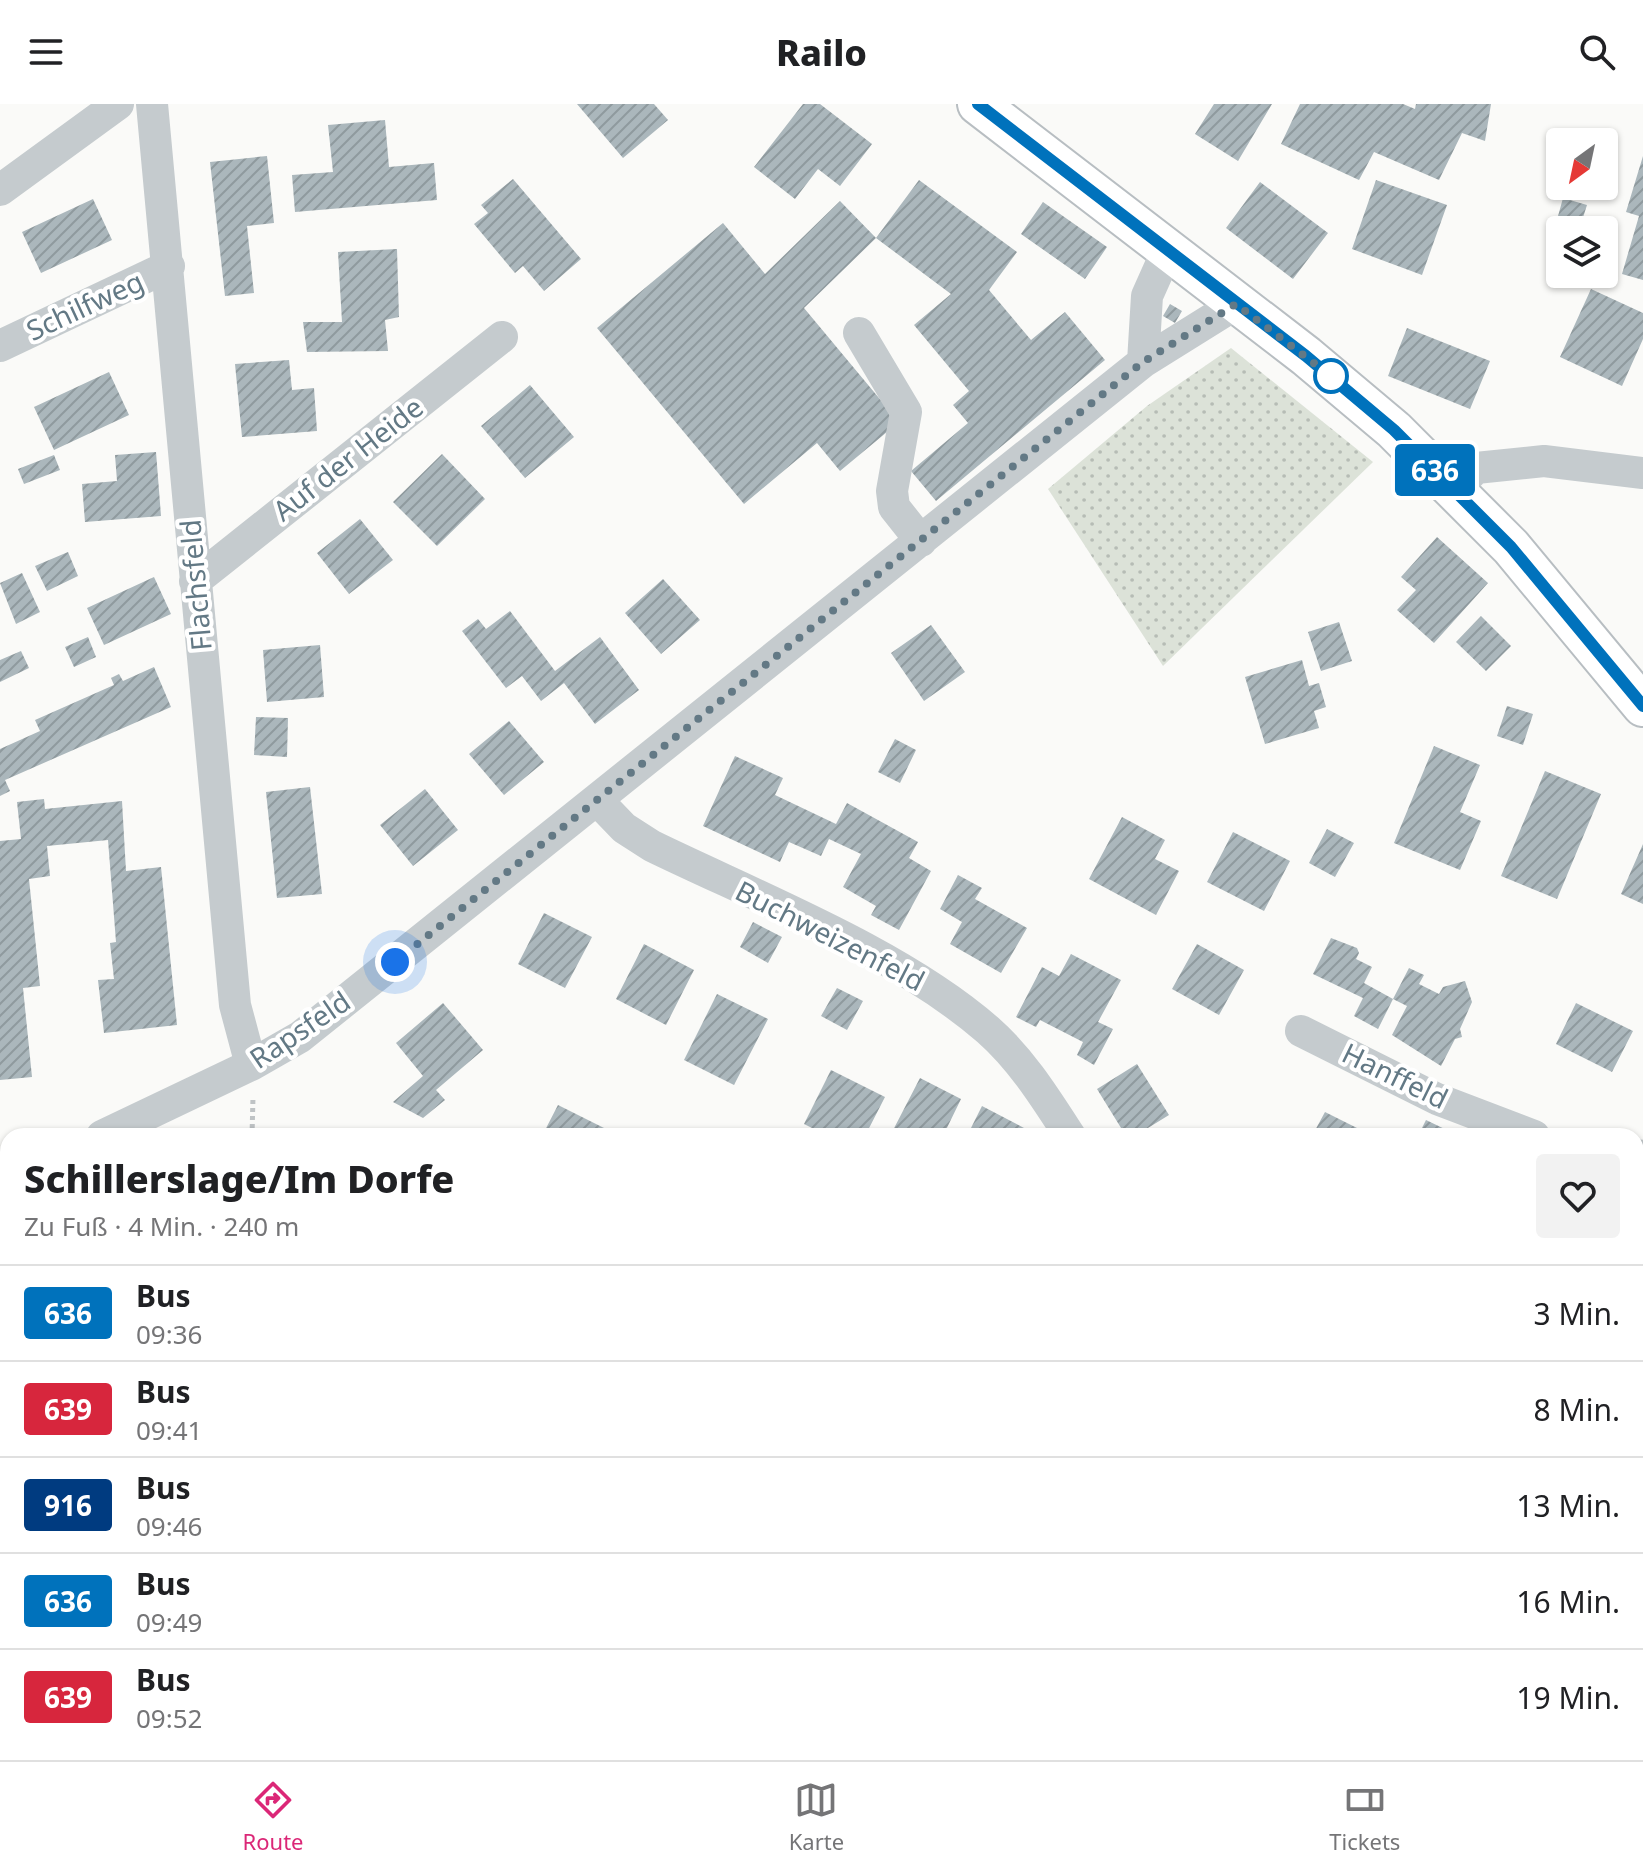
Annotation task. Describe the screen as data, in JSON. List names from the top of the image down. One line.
{"streets":{"street":["Schilfweg","Auf der Heide","Flachsfeld","Buchweizenfeld","Rapsfeld","Hanffeld"]},"crossings":[["Schilfweg","Flachsfeld"],["Auf der Heide","Flachsfeld"],["Flachsfeld","Rapsfeld"],["Buchweizenfeld","Rapsfeld"]],"lines":["bus line 636"],"north":"bottom left","page":{"header":"Railo","on_map":"636","heading":["Schillerslage/Im Dorfe","Zu Fuß · 4 Min. · 240 m"],"list":[{"mark":"636","name":"Bus","note":"09:36","value":"3 Min."},{"mark":"639","name":"Bus","note":"09:41","value":"8 Min."},{"mark":"916","name":"Bus","note":"09:46","value":"13 Min."},{"mark":"636","name":"Bus","note":"09:49","value":"16 Min."},{"mark":"639","name":"Bus","note":"09:52","value":"19 Min."}],"tabs":["Route","Karte","Tickets"]}}
